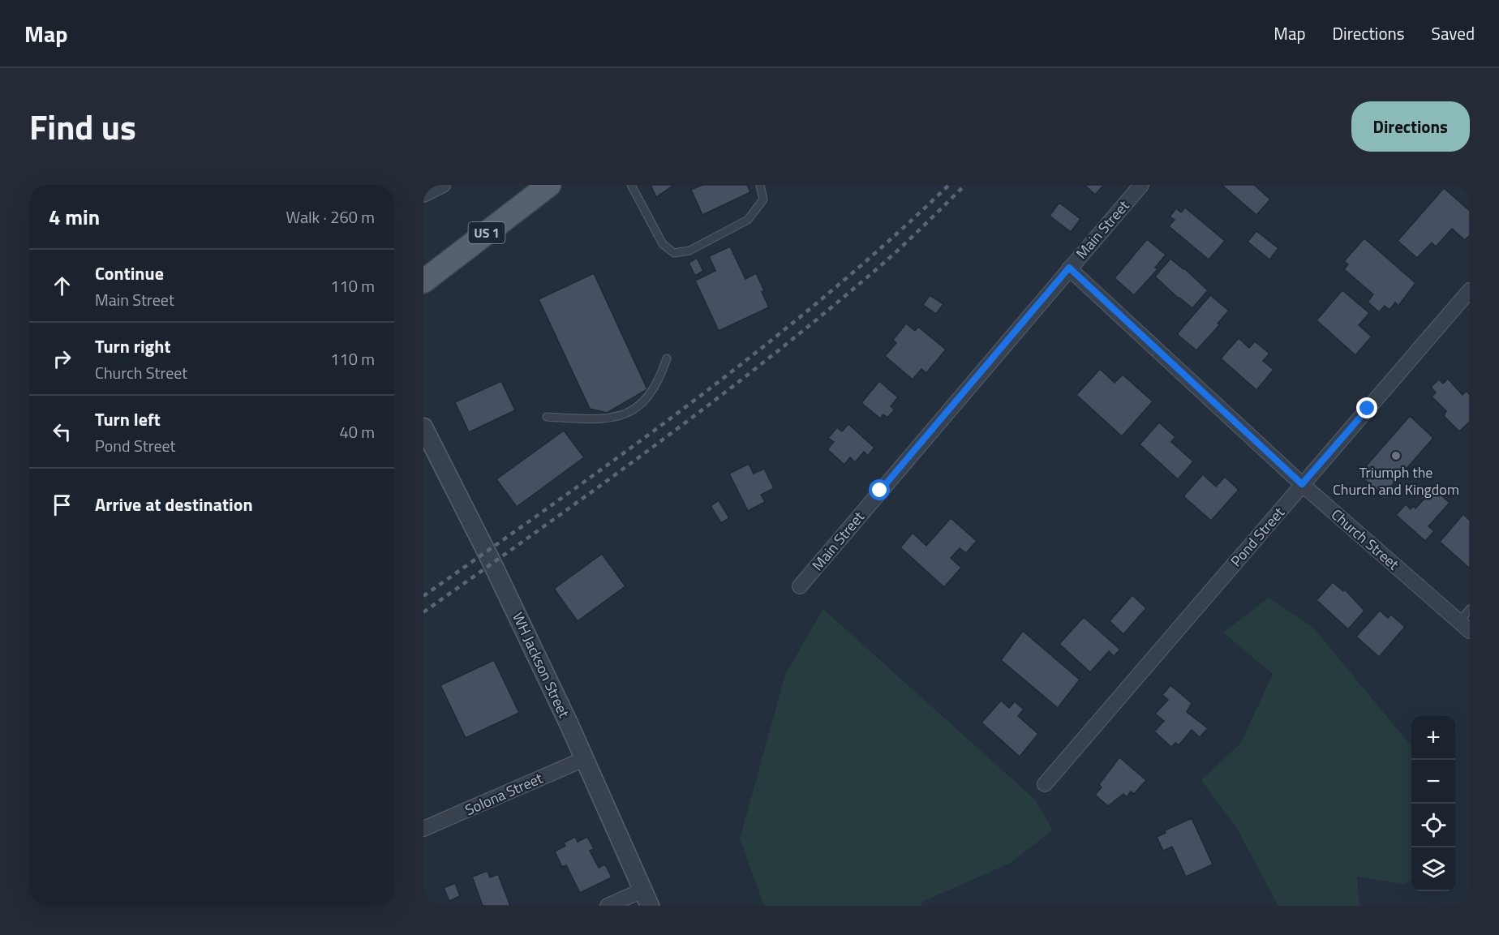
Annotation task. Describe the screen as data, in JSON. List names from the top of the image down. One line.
{"streets":{"main road":["US 1"],"street":["Main Street","Pond Street","Church Street","WH Jackson Street","Solona Street"]},"crossings":[["Main Street","Church Street"],["Pond Street","Church Street"],["WH Jackson Street","Solona Street"]],"places":["Triumph the Church and Kingdom"],"page":{"header":"Map","nav":["Map","Directions","Saved"],"title":"Find us","buttons":"Directions","heading":["4 min","Walk · 260 m"],"list":[["Continue","Main Street","110 m"],["Turn right","Church Street","110 m"],["Turn left","Pond Street","40 m"],"Arrive at destination"],"map_buttons":["+","−"]}}
